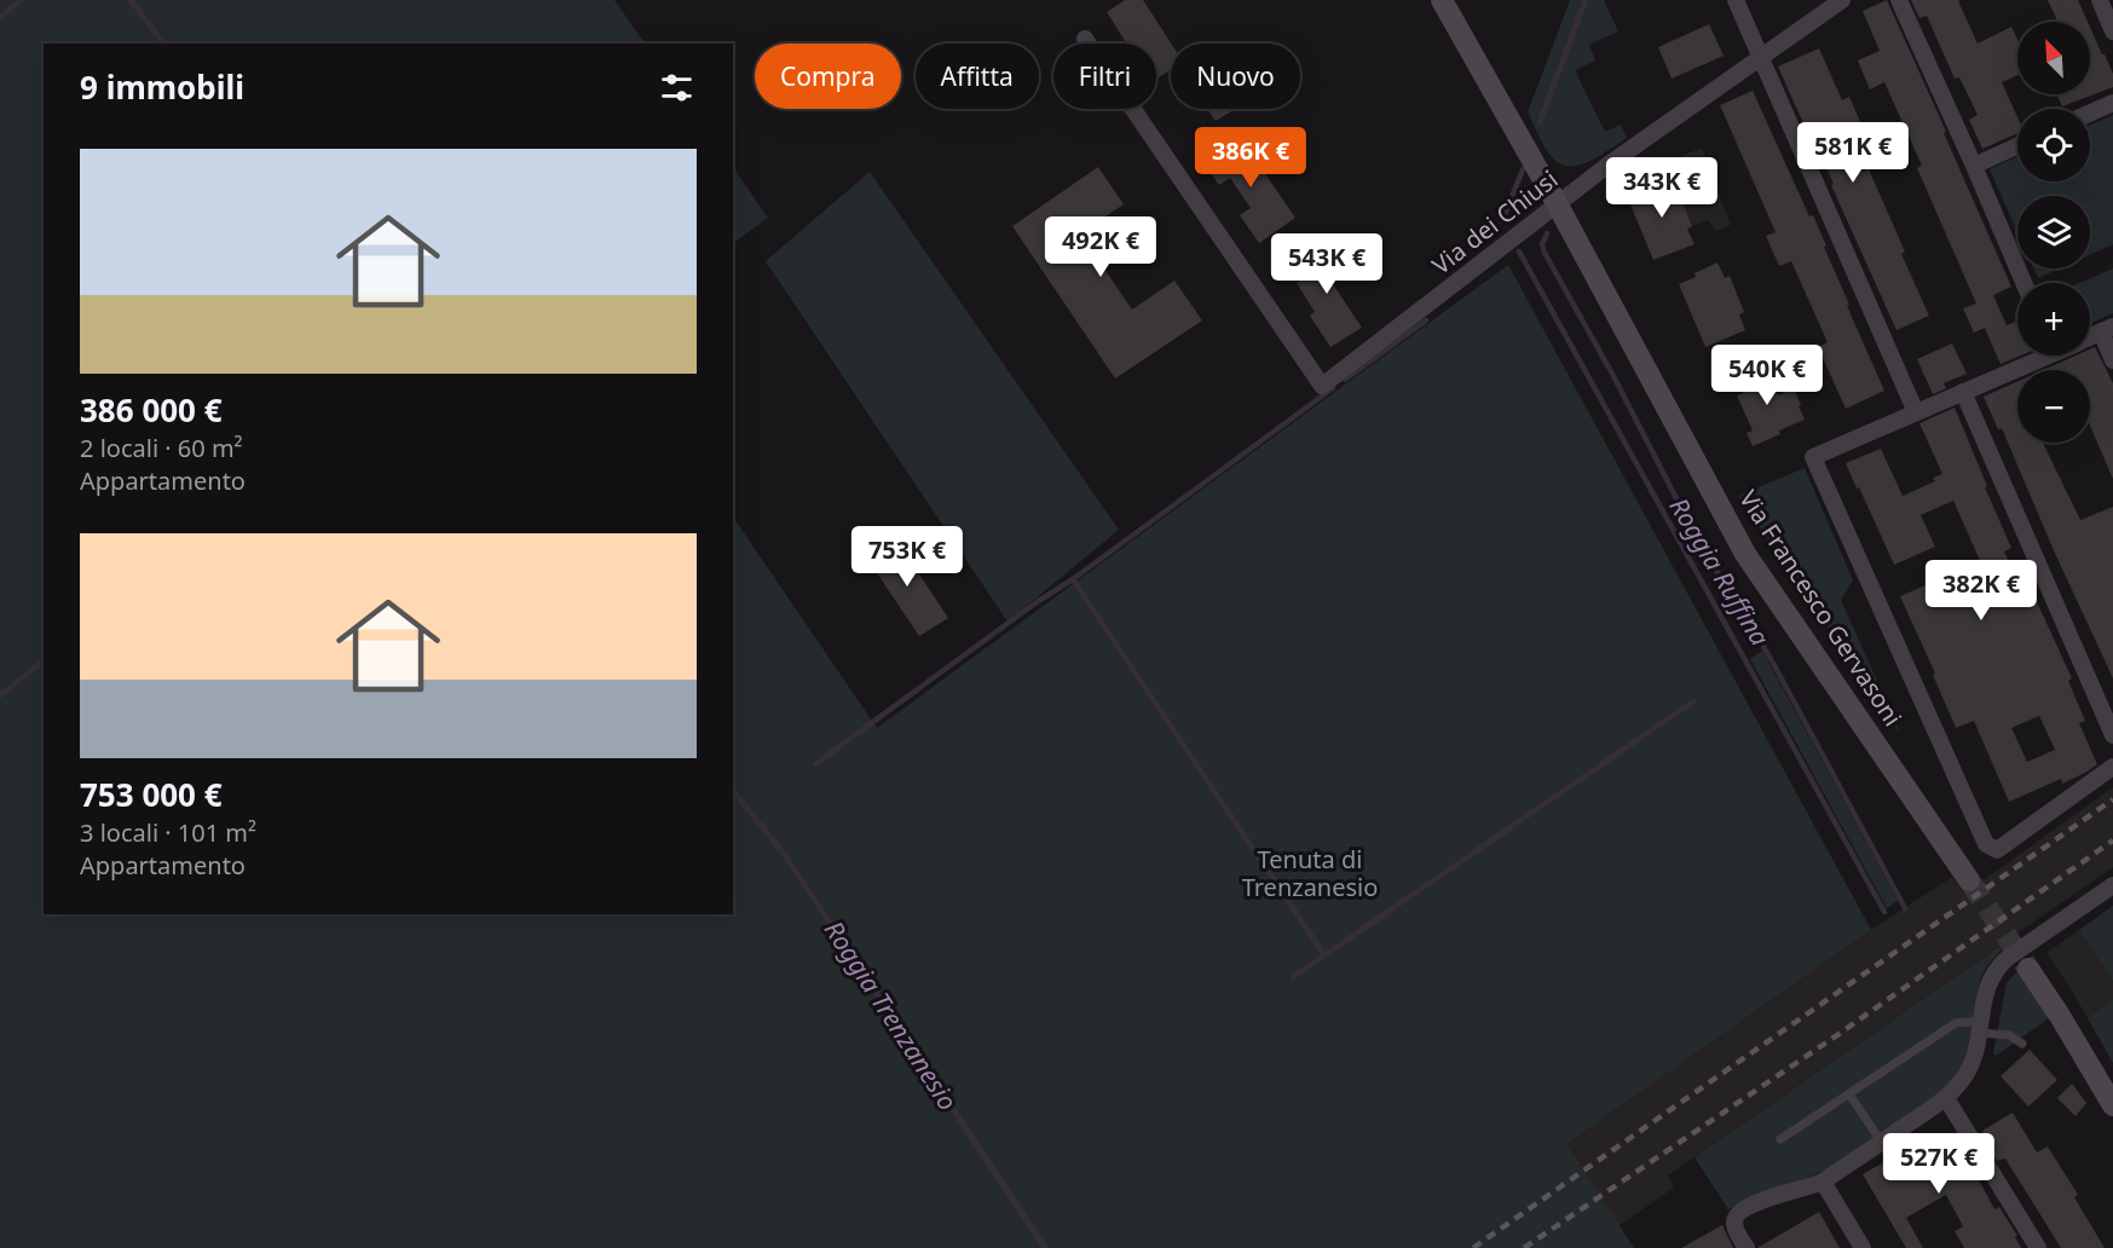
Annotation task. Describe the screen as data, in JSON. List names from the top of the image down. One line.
{"streets":{"street":["Via dei Chiusi","Via Francesco Gervasoni"]},"crossings":[["Via dei Chiusi","Via Francesco Gervasoni"]],"water":["Roggia Ruffina","Roggia Trenzanesio"],"parks":["Tenuta di Trenzanesio"],"north":"top left","page":{"map_buttons":["+","−"],"chip":["Compra","Affitta","Filtri","Nuovo"],"heading":"9 immobili","price":["581K €","386K €","343K €","492K €","543K €","540K €","753K €","382K €","527K €"],"list":[{"name":"386 000 €","note":"2 locali · 60 m² · Appartamento"},{"name":"753 000 €","note":"3 locali · 101 m² · Appartamento"}]}}
